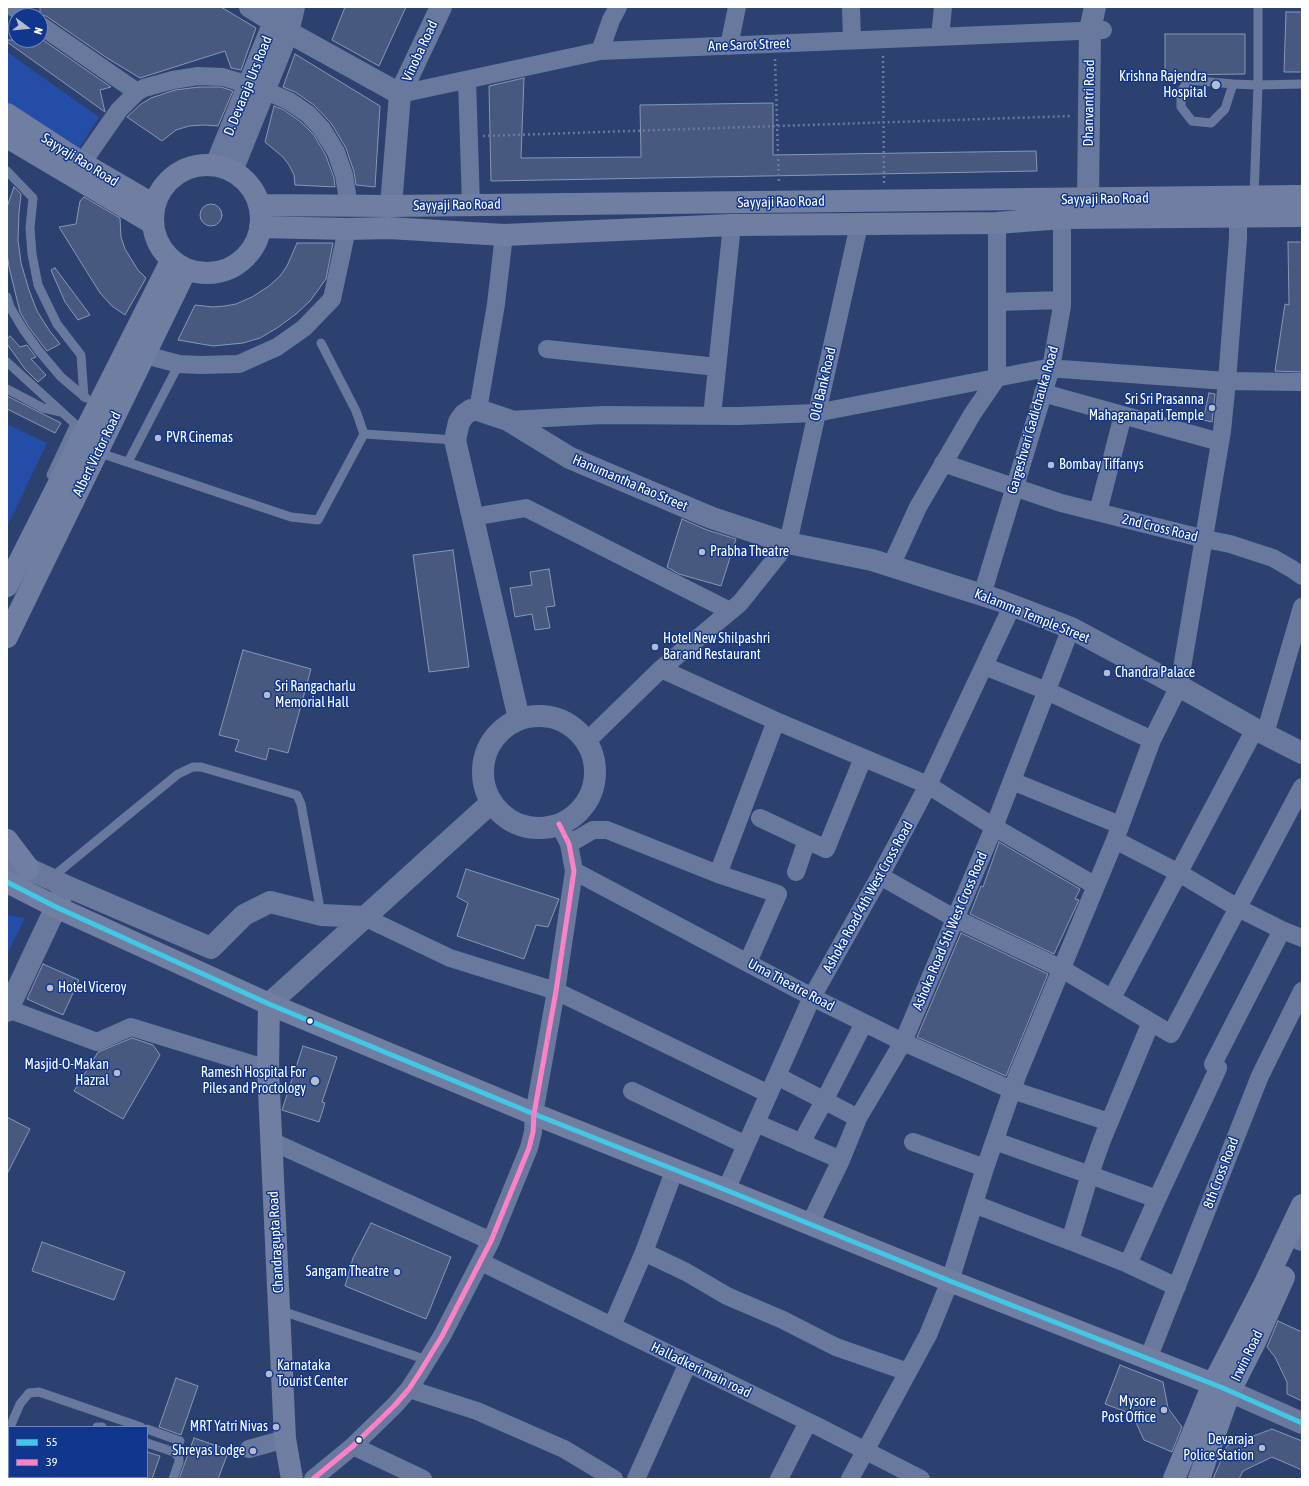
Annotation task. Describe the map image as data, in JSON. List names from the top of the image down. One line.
{"streets":{"main road":["Sayyaji Rao Road","Albert Victor Road","Chandragupta Road","Irwin Road"],"street":["Ane Sarot Street","Vinoba Road","D. Devaraja Urs Road","Dhanvantri Road","Old Bank Road","Gargeshvari Gadichauka Road","Hanumantha Rao Street","2nd Cross Road","Kalamma Temple Street","Ashoka Road 4th West Cross Road","Ashoka Road 5th West Cross Road","Uma Theatre Road","8th Cross Road","Halladkeri main road"]},"crossings":[["Ane Sarot Street","Vinoba Road"],["Ane Sarot Street","Dhanvantri Road"],["D. Devaraja Urs Road","Sayyaji Rao Road"],["D. Devaraja Urs Road","Albert Victor Road"],["Dhanvantri Road","Sayyaji Rao Road"],["Sayyaji Rao Road","Old Bank Road"],["Sayyaji Rao Road","Gargeshvari Gadichauka Road"],["Sayyaji Rao Road","Albert Victor Road"],["Old Bank Road","Hanumantha Rao Street"],["Old Bank Road","Kalamma Temple Street"],["Gargeshvari Gadichauka Road","2nd Cross Road"],["Gargeshvari Gadichauka Road","Kalamma Temple Street"],["Hanumantha Rao Street","Kalamma Temple Street"],["Kalamma Temple Street","Ashoka Road 4th West Cross Road"],["Kalamma Temple Street","Ashoka Road 5th West Cross Road"],["Ashoka Road 4th West Cross Road","Uma Theatre Road"],["Ashoka Road 5th West Cross Road","Uma Theatre Road"]],"places":["Krishna Rajendra Hospital","Sri Sri Prasanna Mahaganapati Temple","PVR Cinemas","Bombay Tiffanys","Prabha Theatre","Hotel New Shilpashri Bar and Restaurant","Chandra Palace","Sri Rangacharlu Memorial Hall","Hotel Viceroy","Masjid-O-Makan Hazral","Ramesh Hospital For Piles and Proctology","Sangam Theatre","Karnataka Tourist Center","Mysore Post Office","MRT Yatri Nivas","Devaraja Police Station","Shreyas Lodge"],"lines":["transit line 39","transit line 55"],"legend":["55","39"],"north":"right"}
